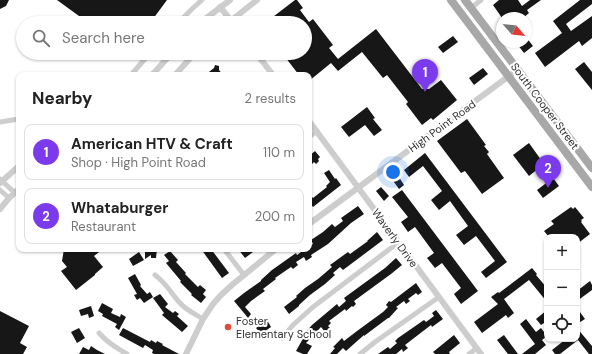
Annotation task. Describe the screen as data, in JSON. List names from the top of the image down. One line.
{"streets":{"main road":["South Cooper Street"],"street":["High Point Road","Waverly Drive"]},"crossings":[["South Cooper Street","High Point Road"],["High Point Road","Waverly Drive"]],"places":["Foster Elementary School"],"north":"bottom right","page":{"search":"Search here","pins":["1","2"],"heading":["Nearby","2 results"],"list":[{"mark":"1","name":"American HTV & Craft","note":"Shop · High Point Road","value":"110 m"},{"mark":"2","name":"Whataburger","note":"Restaurant","value":"200 m"}],"map_buttons":["+","−"]}}
